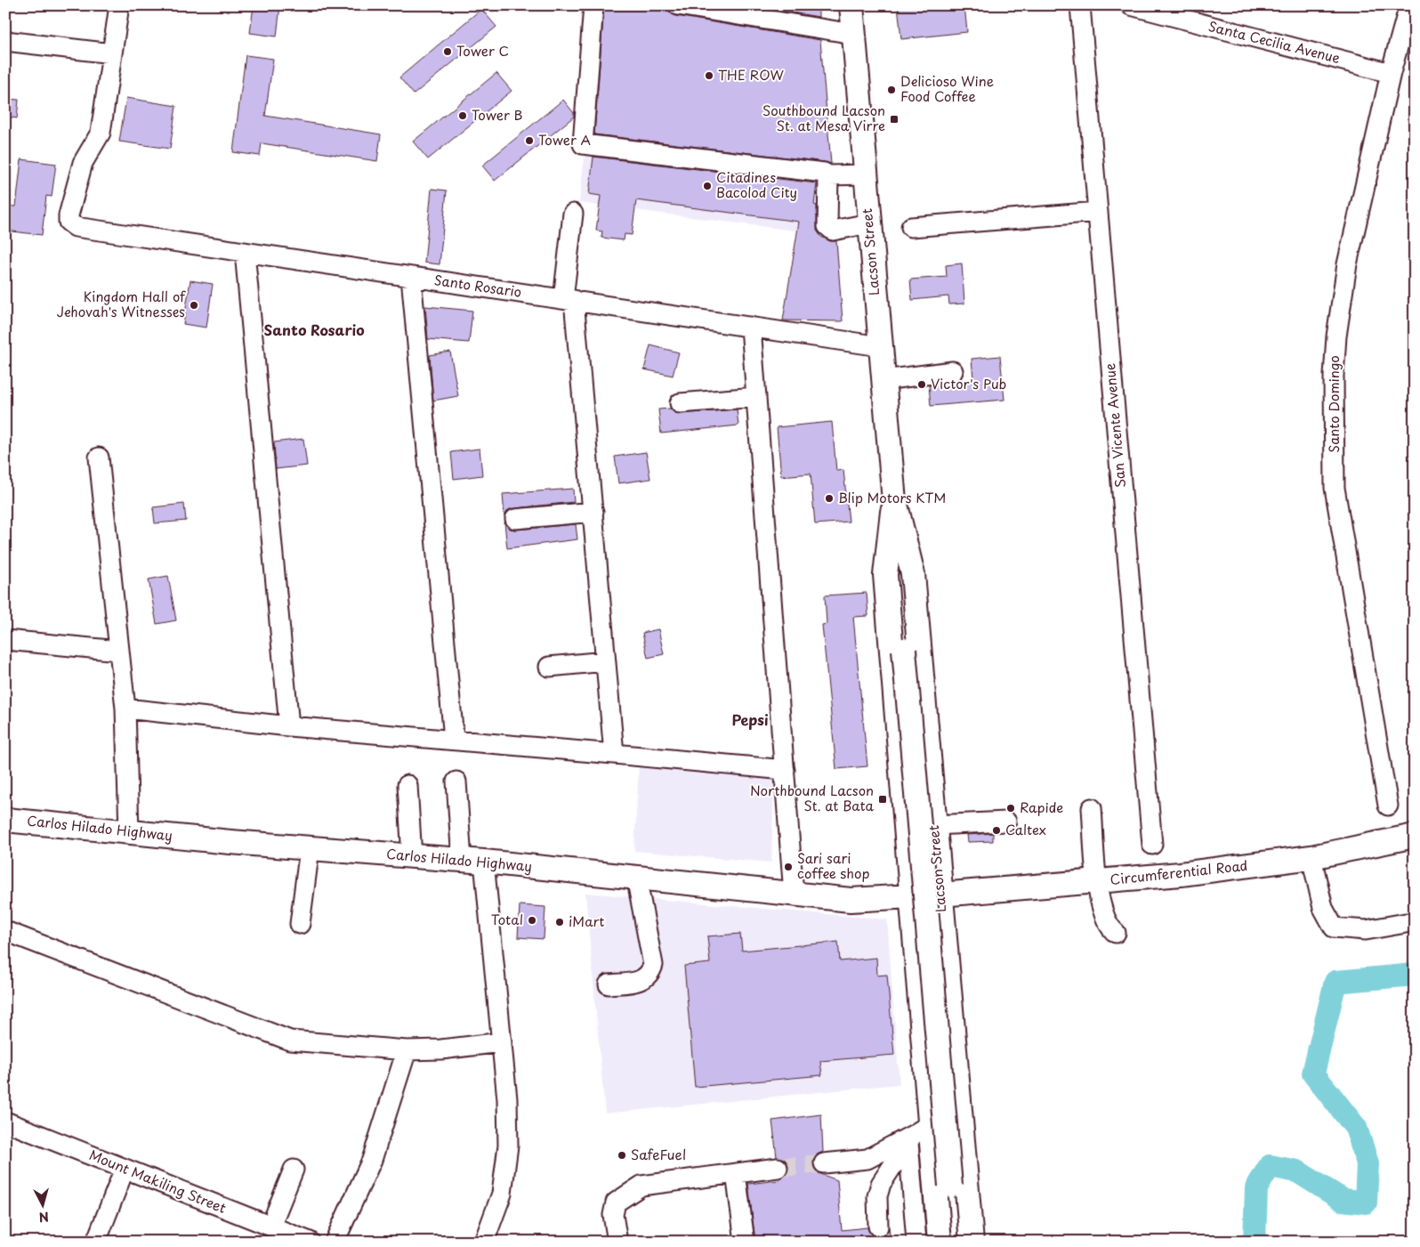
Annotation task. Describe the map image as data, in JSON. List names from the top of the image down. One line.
{"streets":{"main road":["Lacson Street","Carlos Hilado Highway","Circumferential Road"],"street":["Santa Cecilia Avenue","Santo Rosario","Santo Domingo","San Vicente Avenue","Mount Makiling Street"]},"crossings":[["Santa Cecilia Avenue","Santo Domingo"],["Lacson Street","Santo Rosario"],["Lacson Street","Carlos Hilado Highway"],["Lacson Street","Circumferential Road"],["Carlos Hilado Highway","Circumferential Road"]],"districts":["Santo Rosario","Pepsi"],"places":{"other":["Tower C","THE ROW","Delicioso Wine Food Coffee","Tower B","Tower A","Citadines Bacolod City","Kingdom Hall of Jehovah's Witnesses","Victor's Pub","Blip Motors KTM","Rapide","Caltex","Sari sari coffee shop","Total","iMart","SafeFuel"],"transit":["Southbound Lacson St. at Mesa Virre","Northbound Lacson St. at Bata"]},"north":"bottom"}
